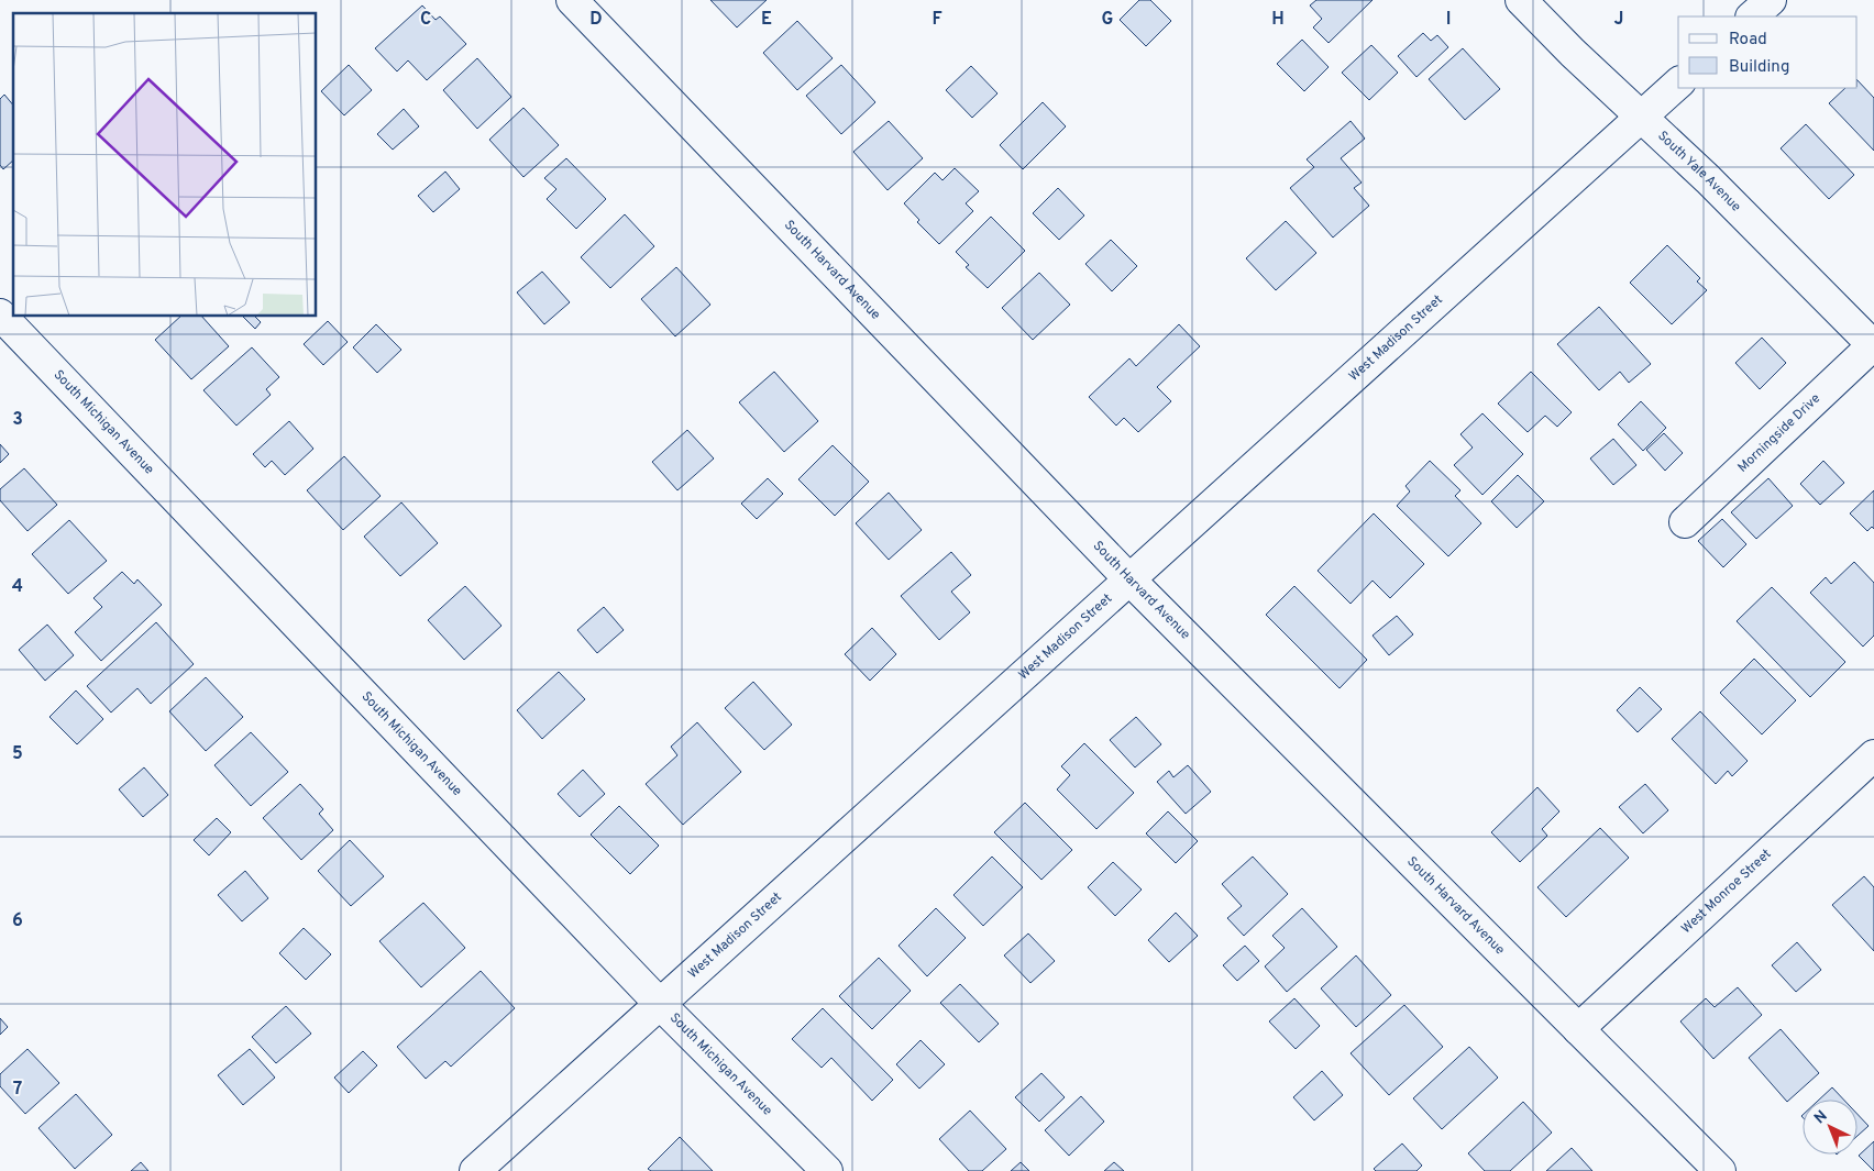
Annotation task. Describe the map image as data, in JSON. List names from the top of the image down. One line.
{"streets":{"street":["South Yale Avenue","South Harvard Avenue","West Madison Street","South Michigan Avenue","Morningside Drive","West Monroe Street"]},"crossings":[["South Yale Avenue","West Madison Street"],["South Yale Avenue","Morningside Drive"],["South Harvard Avenue","West Madison Street"],["South Harvard Avenue","West Monroe Street"],["West Madison Street","South Michigan Avenue"]],"legend":["Road","Building"],"north":"top left","grid":{"columns":["C","D","E","F","G","H","I","J"],"rows":["3","4","5","6","7"]}}
